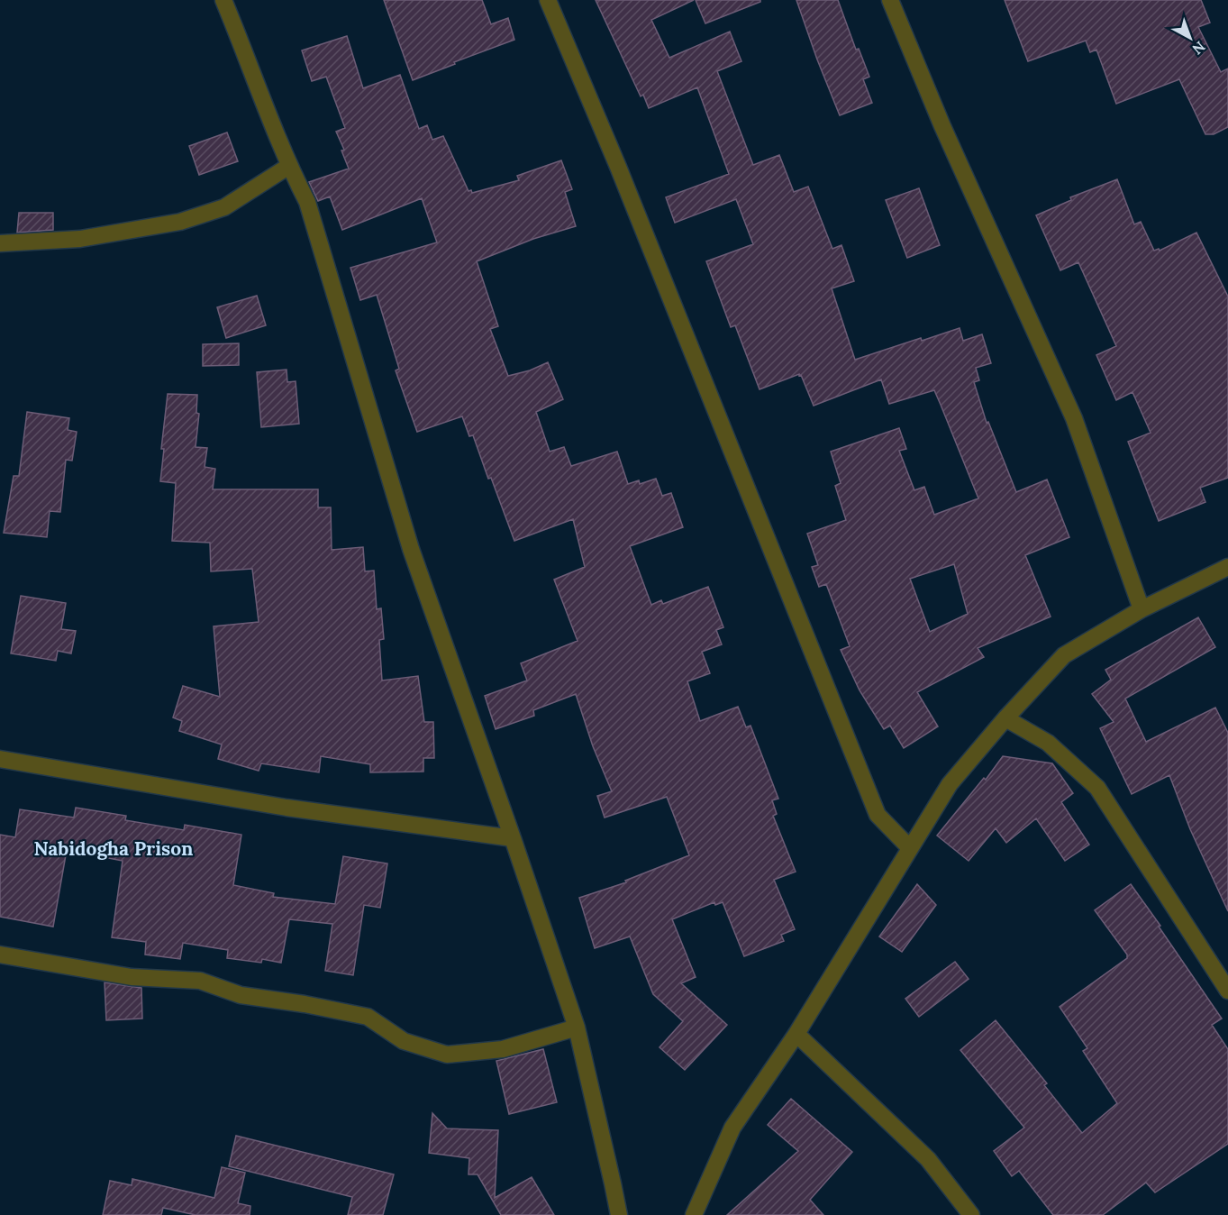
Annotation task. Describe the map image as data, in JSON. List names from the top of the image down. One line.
{"districts":["Nabidogha Prison"],"north":"bottom right"}
